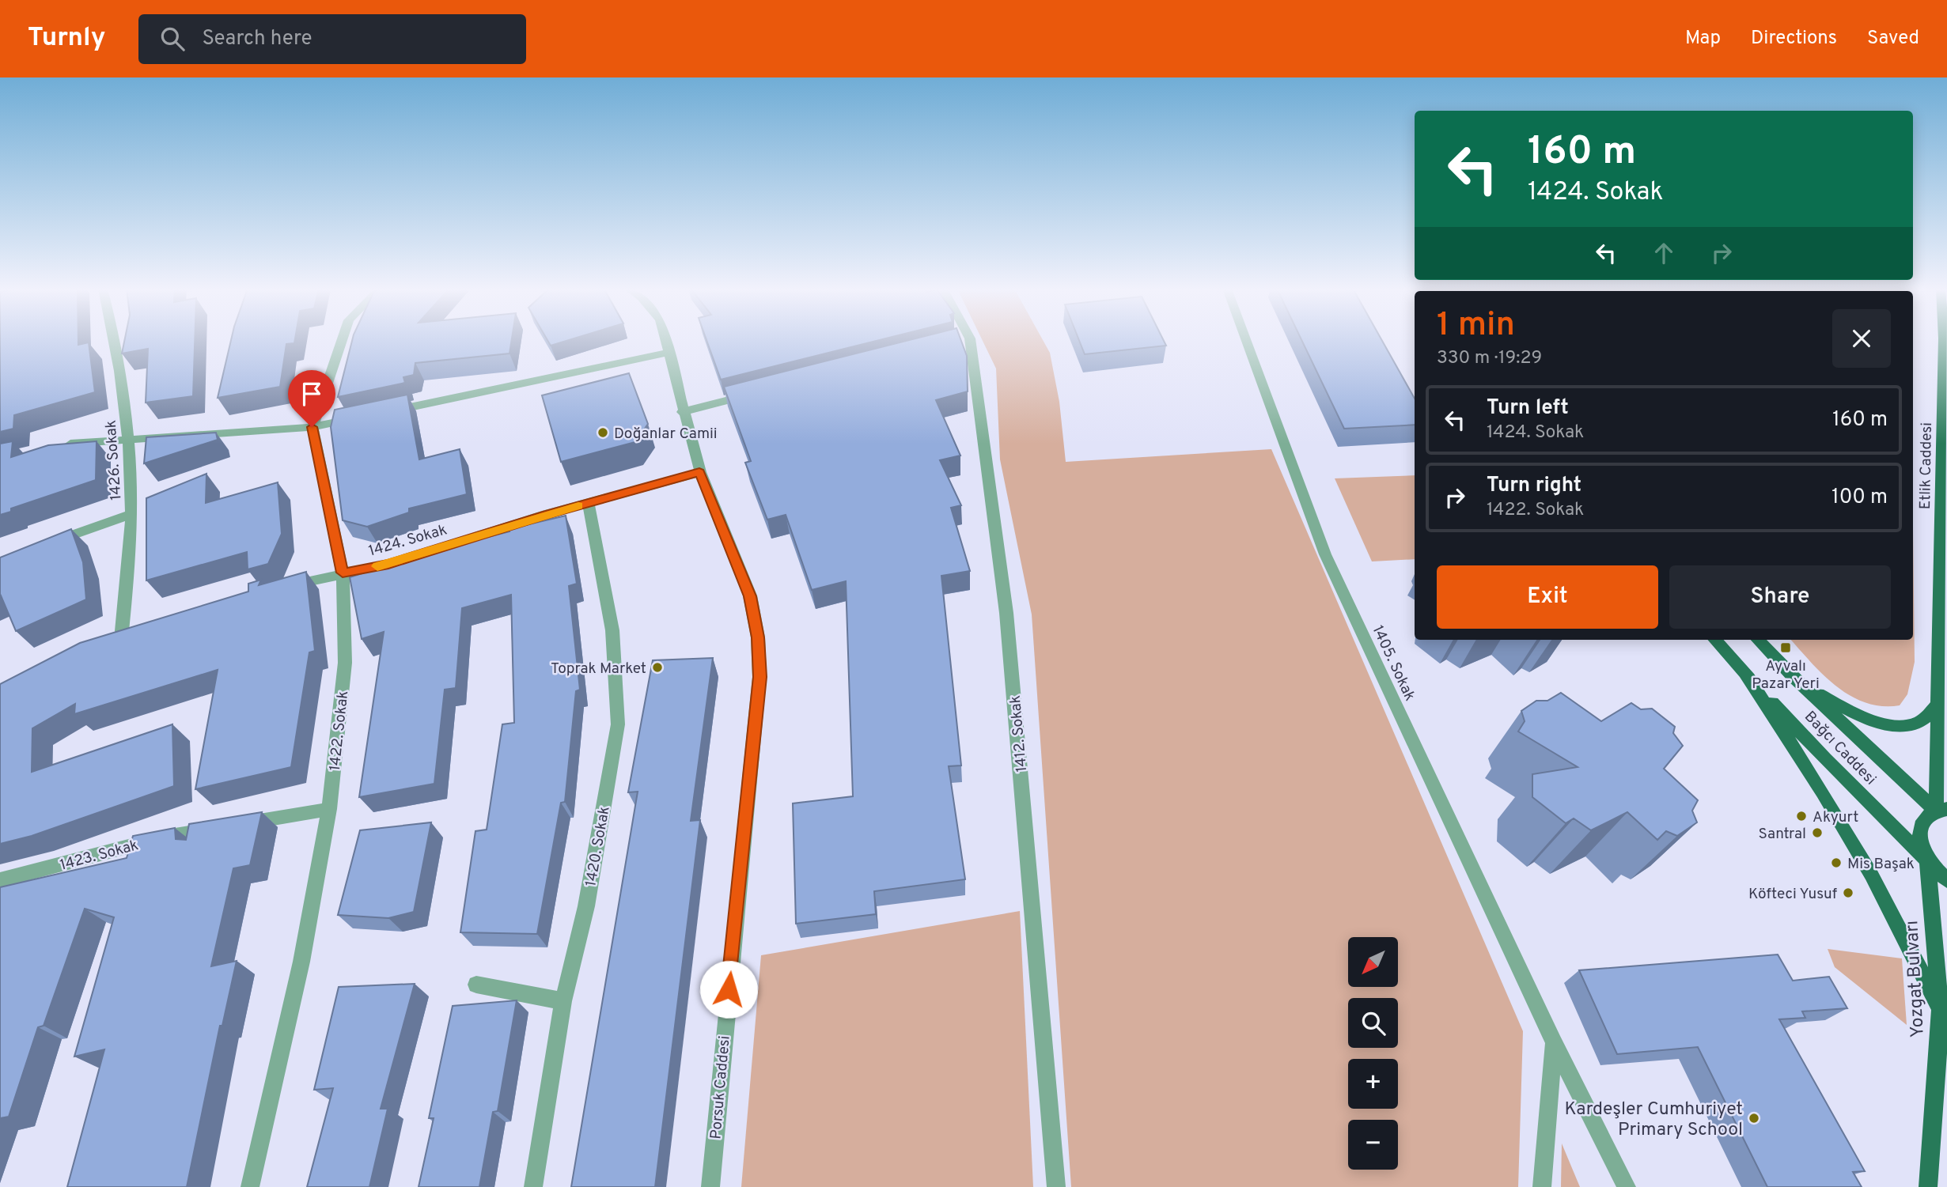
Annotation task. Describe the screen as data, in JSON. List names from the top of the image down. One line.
{"streets":{"main road":["Etlik Caddesi","Bağcı Caddesi","Yozgat Bulvarı"],"street":["1426. Sokak","1424. Sokak","1405. Sokak","1422. Sokak","1412. Sokak","1420. Sokak","1423. Sokak","Porsuk Caddesi"]},"crossings":[["Etlik Caddesi","Bağcı Caddesi"],["Etlik Caddesi","Yozgat Bulvarı"],["1424. Sokak","1422. Sokak"],["1424. Sokak","1420. Sokak"],["1424. Sokak","Porsuk Caddesi"],["Bağcı Caddesi","Yozgat Bulvarı"]],"places":{"other":["Doğanlar Camii","Toprak Market","Akyurt","Santral","Mis Başak","Köfteci Yusuf","Kardeşler Cumhuriyet Primary School"],"transit":["Ayvalı Pazar Yeri"]},"north":"bottom left","page":{"header":"Turnly","search":"Search here","nav":["Map","Directions","Saved"],"turn":["160 m","1424. Sokak"],"heading":["1 min","330 m · 19:29"],"list":[{"name":"Turn left","note":"1424. Sokak","value":"160 m"},{"name":"Turn right","note":"1422. Sokak","value":"100 m"}],"buttons":["Exit","Share"],"map_buttons":["+","−"]}}
